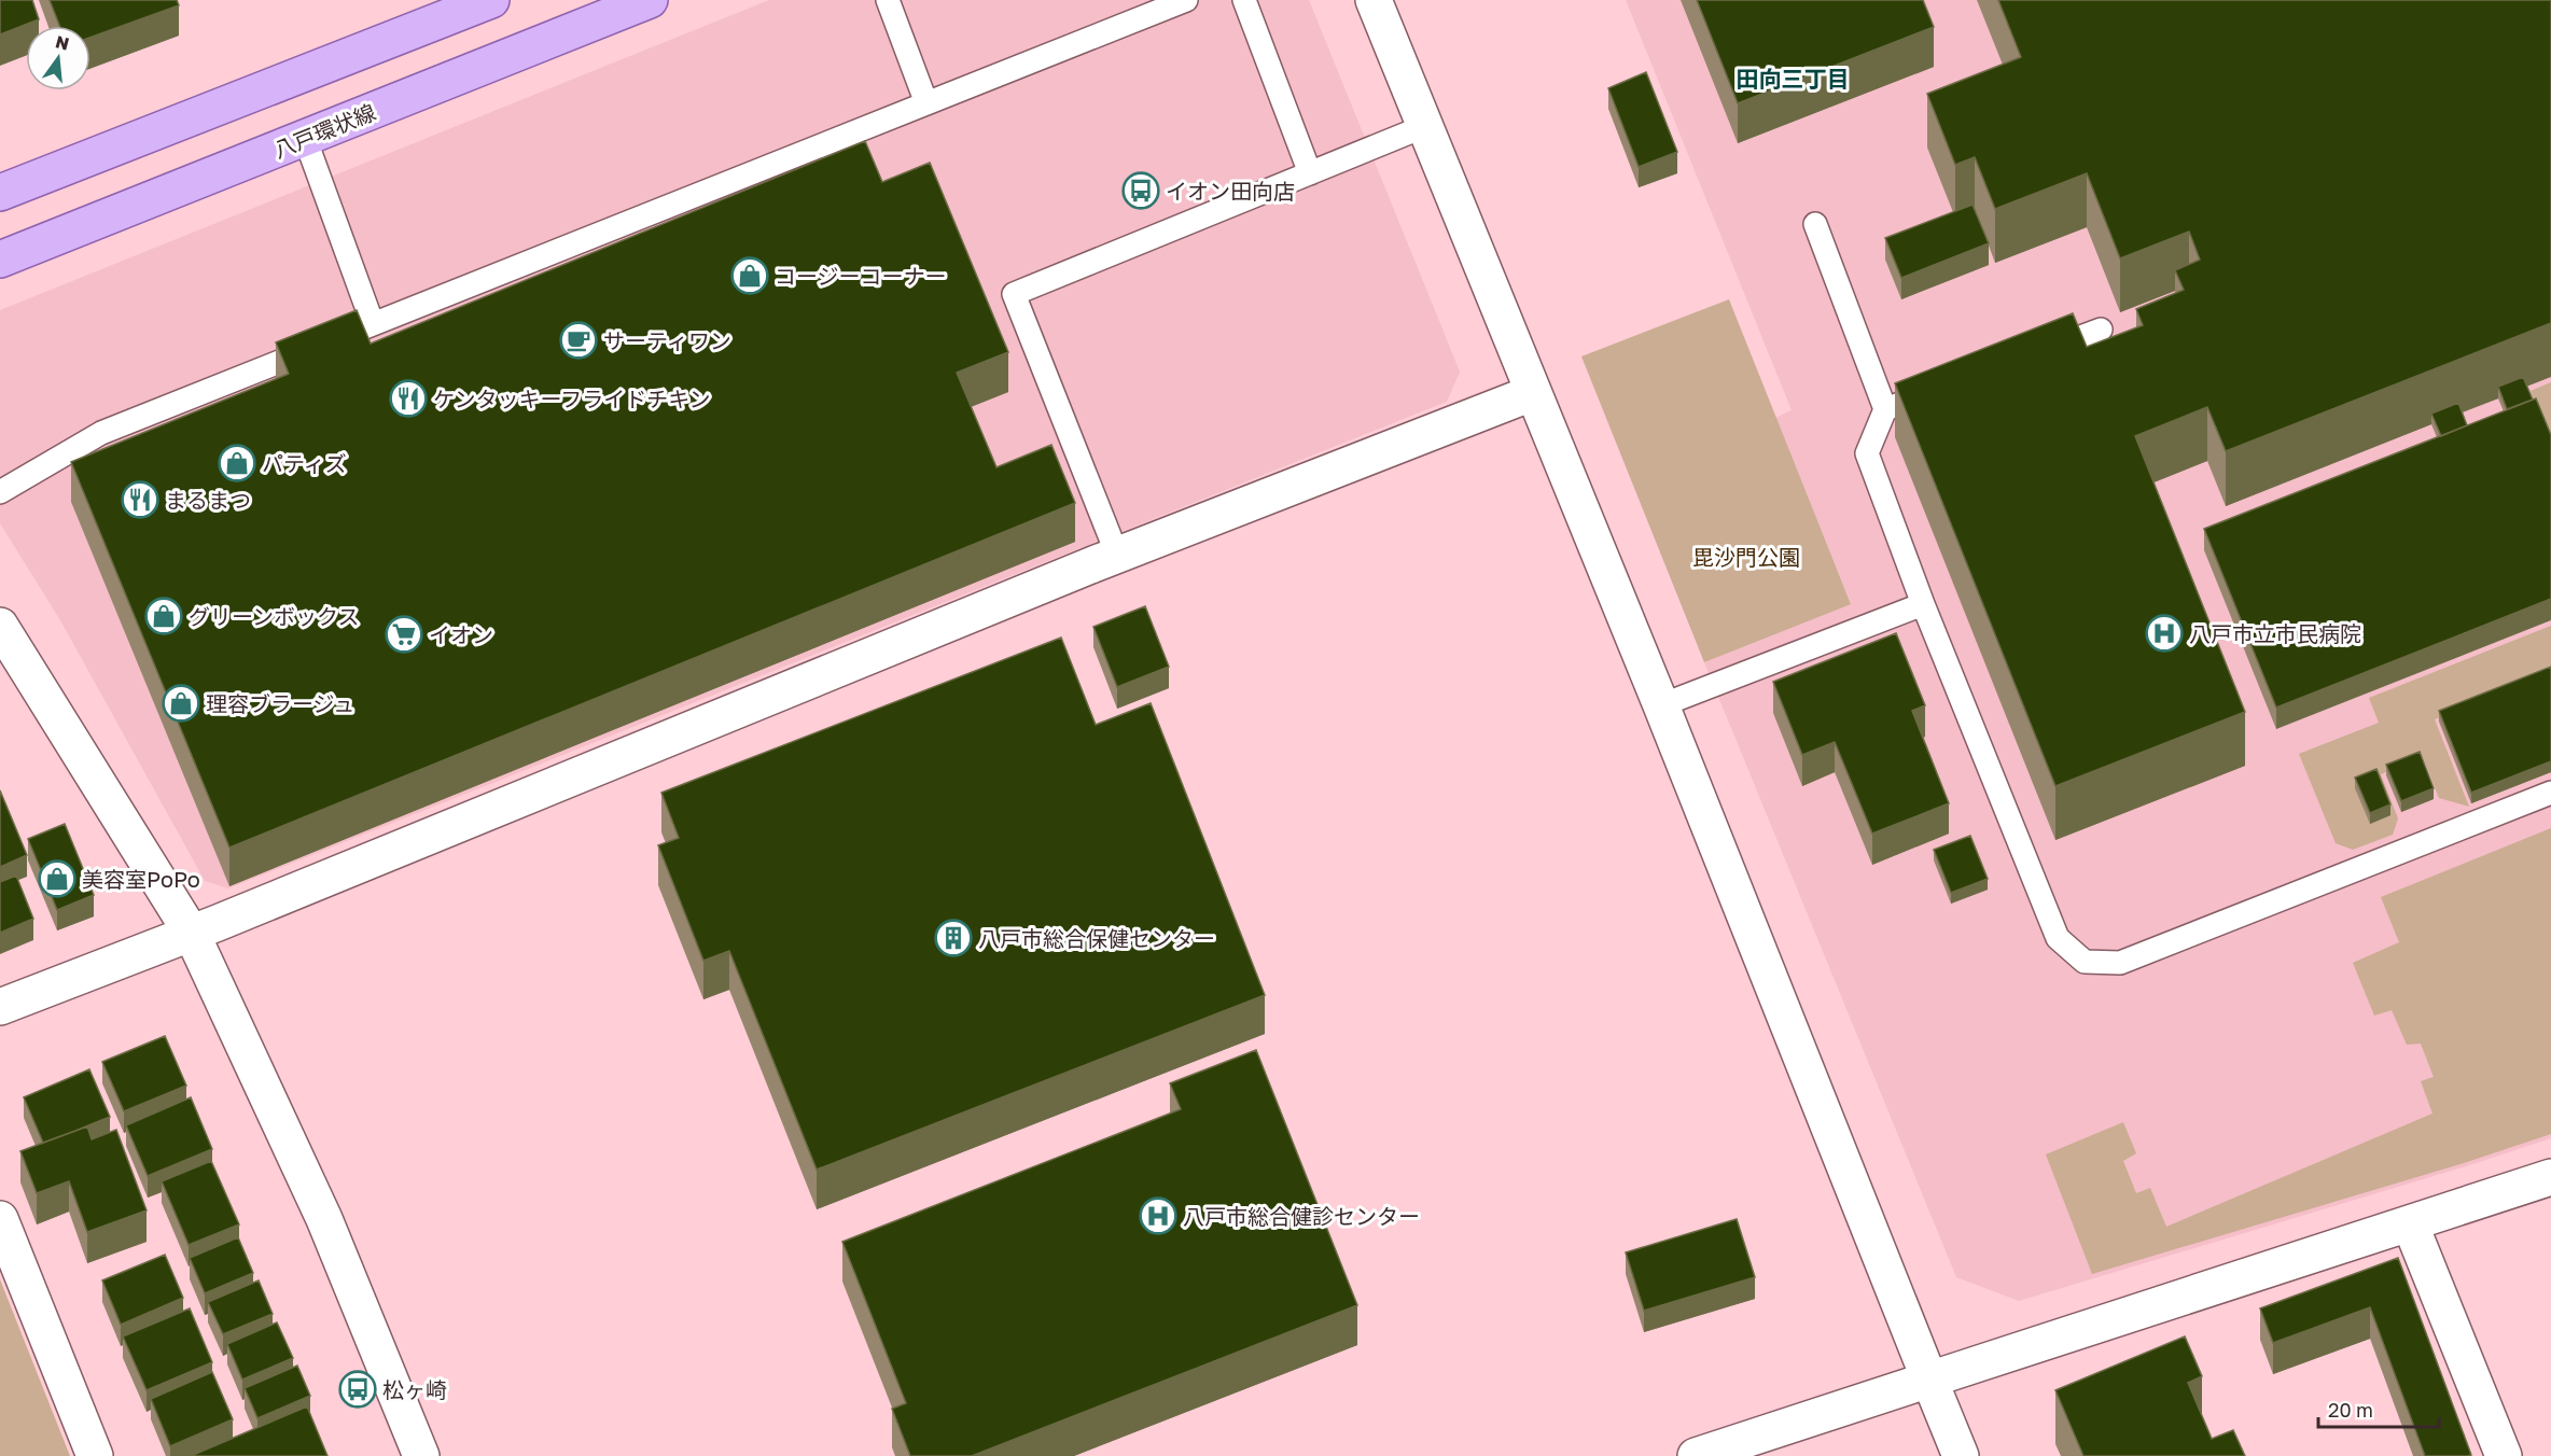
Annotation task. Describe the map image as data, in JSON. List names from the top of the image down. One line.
{"streets":{"main road":["八戸環状線"]},"districts":["田向三丁目"],"parks":["毘沙門公園"],"places":{"bus stop":["イオン田向店","松ヶ崎"],"shop":["コージーコーナー","パティズ","グリーンボックス","理容ブラージュ","美容室PoPo"],"cafe":["サーティワン"],"restaurant":["ケンタッキーフライドチキン","まるまつ"],"hospital":["八戸市立市民病院","八戸市総合健診センター"],"supermarket":["イオン"],"building":["八戸市総合保健センター"]},"scale_bar":"20 m","north":"top"}
